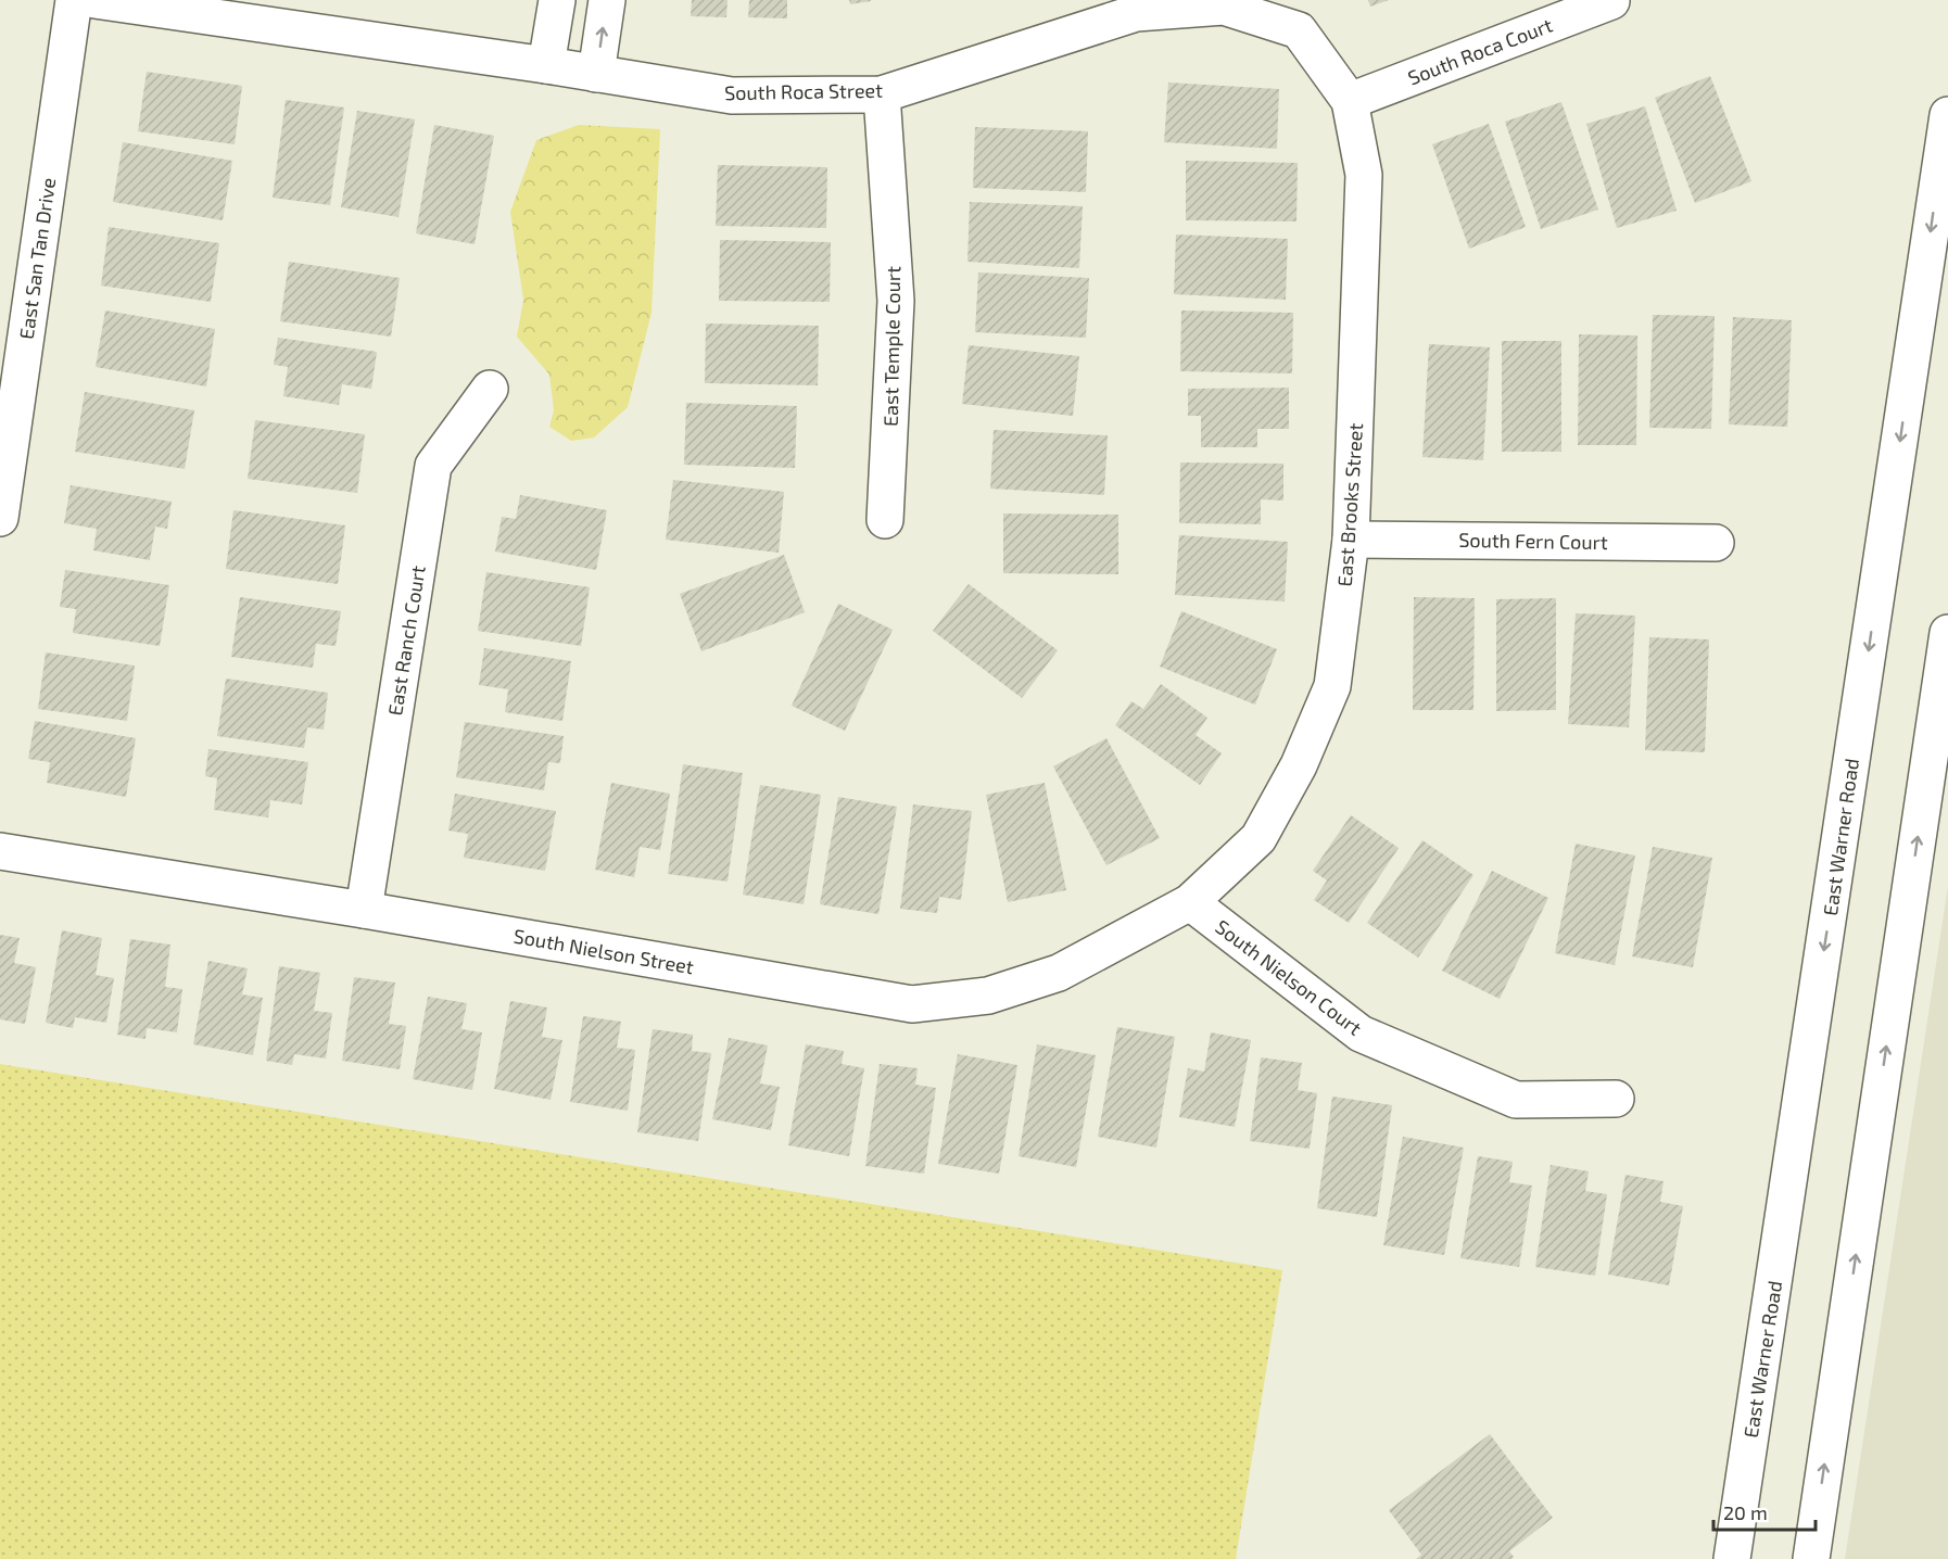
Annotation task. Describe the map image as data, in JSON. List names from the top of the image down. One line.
{"streets":{"street":["South Roca Court","South Roca Street","East San Tan Drive","East Temple Court","East Brooks Street","South Fern Court","East Ranch Court","East Warner Road","South Nielson Street","South Nielson Court"]},"crossings":[["South Roca Court","South Roca Street"],["South Roca Court","East Brooks Street"],["South Roca Street","East Temple Court"],["South Roca Street","East Brooks Street"],["East Brooks Street","South Fern Court"],["East Brooks Street","South Nielson Street"],["East Brooks Street","South Nielson Court"],["East Ranch Court","South Nielson Street"],["South Nielson Street","South Nielson Court"]],"scale_bar":"20 m"}
